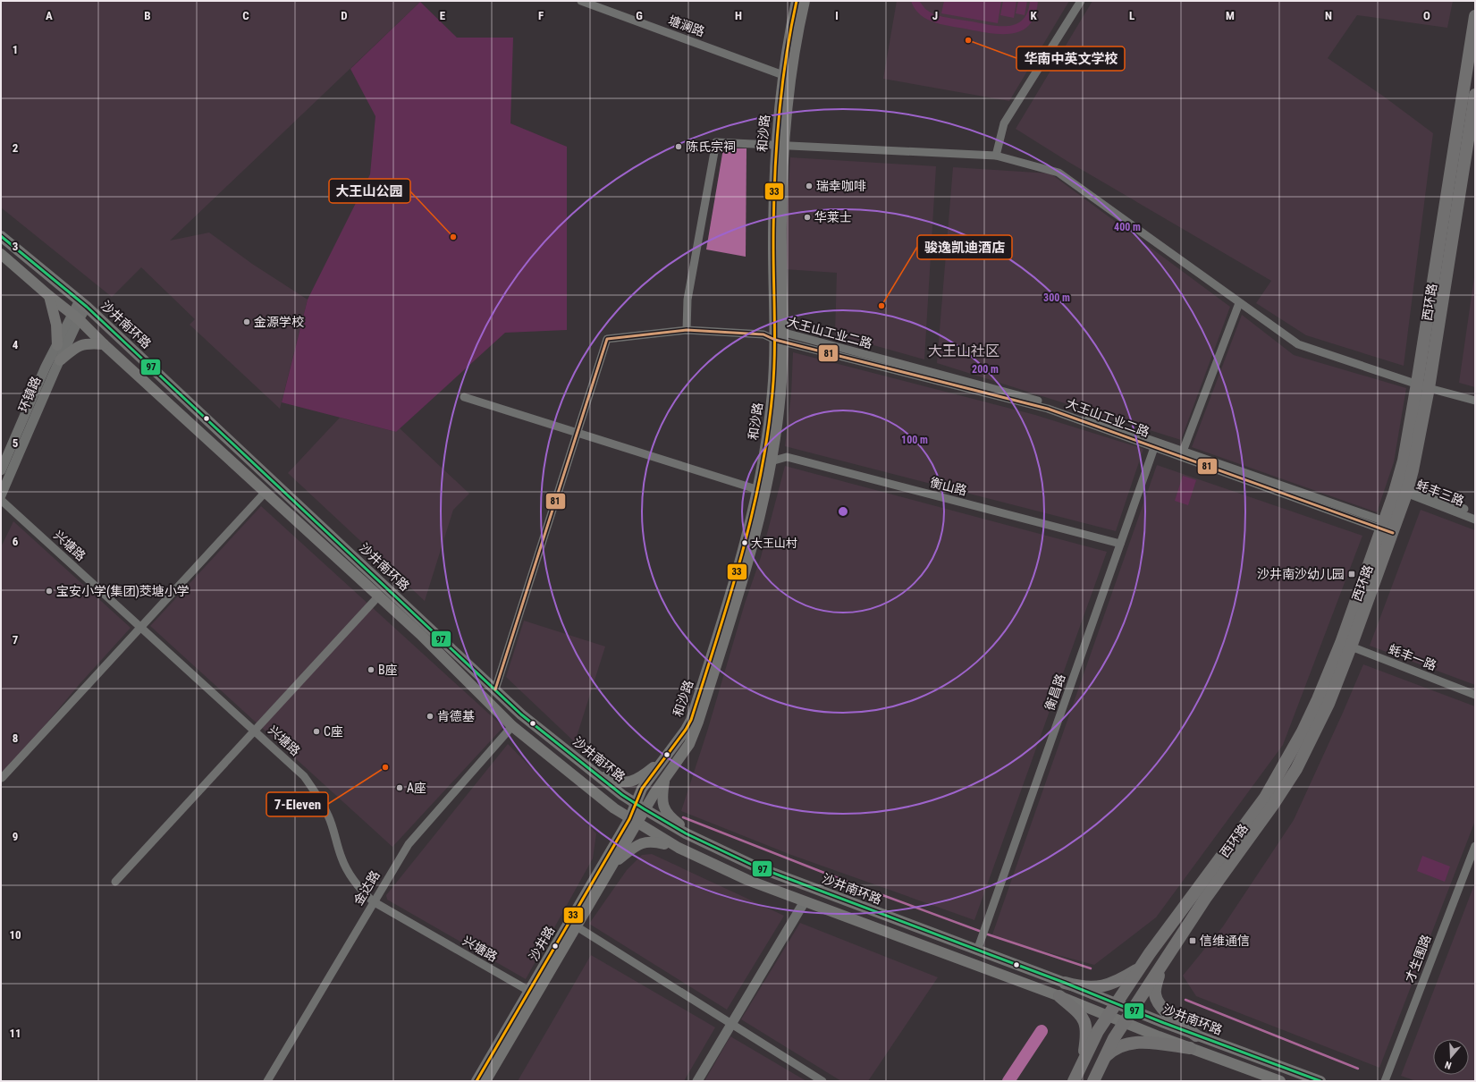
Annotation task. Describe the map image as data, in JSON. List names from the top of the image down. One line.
{"streets":{"main road":["和沙路","西环路","沙井南环路","沙井路"],"street":["塘澜路","大王山工业二路","环镇路","衡山路","蚝丰三路","兴塘路","蚝丰一路","衡昌路","金达路","才生围路"]},"crossings":[["塘澜路","和沙路"],["和沙路","沙井南环路"],["和沙路","大王山工业二路"],["和沙路","衡山路"],["和沙路","沙井路"],["西环路","沙井南环路"],["西环路","大王山工业二路"],["西环路","蚝丰三路"],["西环路","蚝丰一路"],["沙井南环路","环镇路"],["沙井南环路","衡昌路"],["沙井南环路","金达路"],["沙井南环路","沙井路"],["大王山工业二路","衡昌路"],["衡山路","衡昌路"],["兴塘路","金达路"],["兴塘路","沙井路"]],"districts":["大王山社区"],"places":{"other":["华南中英文学校","陈氏宗祠","瑞幸咖啡","华莱士","大王山公园","骏逸凯迪酒店","金源学校","大王山村","宝安小学(集团)茭塘小学","B座","肯德基","C座","7-Eleven","A座"],"transit":["沙井南沙幼儿园","信维通信"]},"lines":["transit line 33","transit line 97","transit line 81"],"north":"bottom","grid":{"columns":["A","B","C","D","E","F","G","H","I","J","K","L","M","N","O"],"rows":["1","2","3","4","5","6","7","8","9","10","11"]},"rings":["400 m","300 m","200 m","100 m"]}
